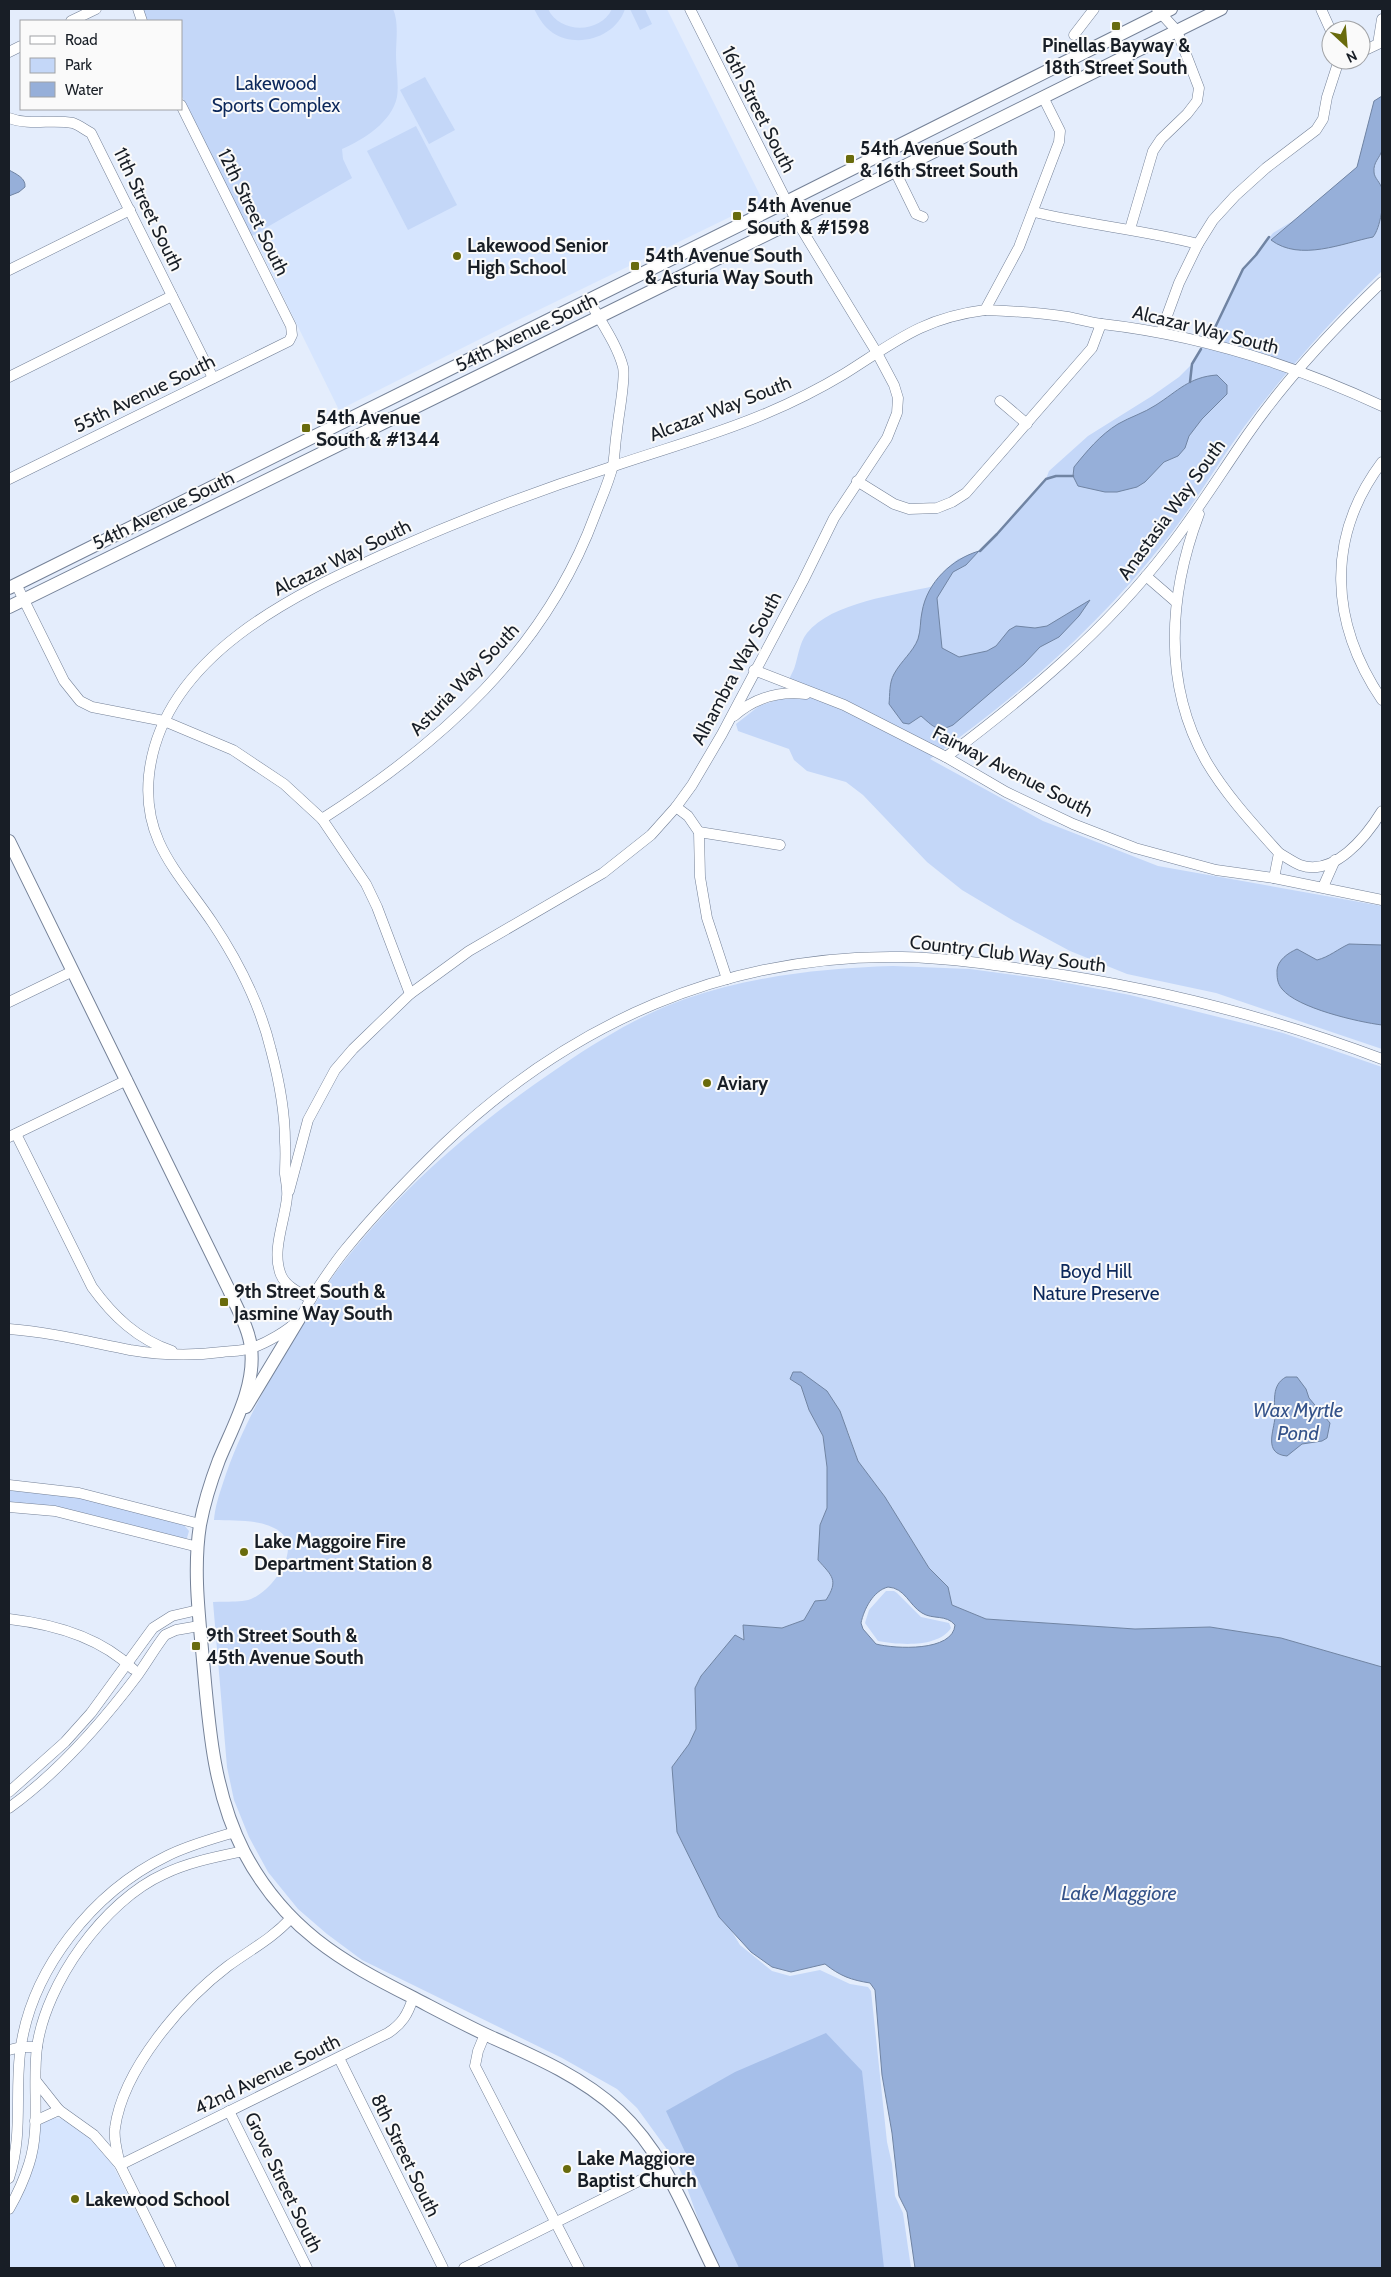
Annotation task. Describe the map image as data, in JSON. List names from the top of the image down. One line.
{"streets":{"main road":["54th Avenue South"],"street":["16th Street South","11th Street South","12th Street South","Alcazar Way South","55th Avenue South","Anastasia Way South","Alhambra Way South","Asturia Way South","Fairway Avenue South","Country Club Way South","42nd Avenue South","8th Street South","Grove Street South"]},"crossings":[["16th Street South","Alcazar Way South"],["16th Street South","54th Avenue South"],["16th Street South","Alhambra Way South"],["11th Street South","55th Avenue South"],["12th Street South","55th Avenue South"],["Alcazar Way South","Anastasia Way South"],["Alcazar Way South","Alhambra Way South"],["Alcazar Way South","Asturia Way South"],["Alcazar Way South","Country Club Way South"],["54th Avenue South","Asturia Way South"],["Anastasia Way South","Fairway Avenue South"],["Alhambra Way South","Fairway Avenue South"],["42nd Avenue South","8th Street South"],["42nd Avenue South","Grove Street South"]],"water":["Wax Myrtle Pond","Lake Maggiore"],"parks":["Lakewood Sports Complex","Boyd Hill Nature Preserve"],"places":{"transit":["Pinellas Bayway & 18th Street South","54th Avenue South & 16th Street South","54th Avenue South & #1598","54th Avenue South & Asturia Way South","54th Avenue South & #1344","9th Street South & Jasmine Way South","9th Street South & 45th Avenue South"],"other":["Lakewood Senior High School","Aviary","Lake Maggoire Fire Department Station 8","Lake Maggiore Baptist Church","Lakewood School"]},"legend":["Road","Park","Water"],"north":"bottom right"}
